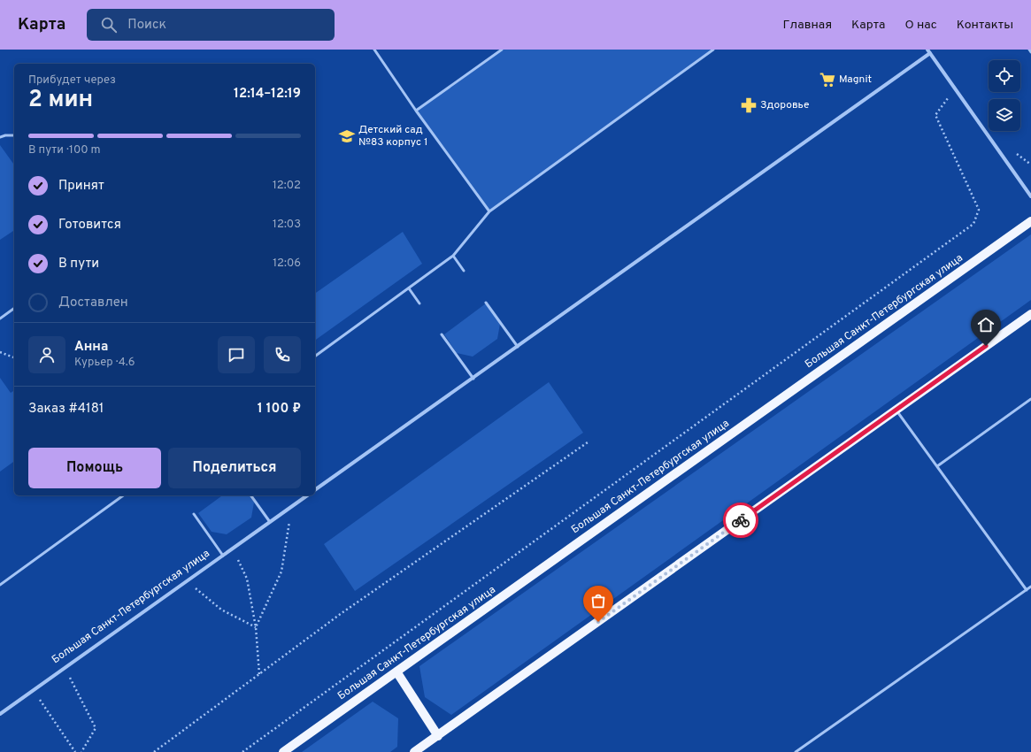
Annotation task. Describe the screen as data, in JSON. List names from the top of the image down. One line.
{"streets":{"main road":["Большая Санкт-Петербургская улица"]},"places":{"supermarket":["Magnit"],"pharmacy":["Здоровье"],"school or university":["Детский сад №83 корпус 1"]},"page":{"header":"Карта","search":"Поиск","nav":["Главная","Карта","О нас","Контакты"],"heading":["2 мин","Прибудет через","12:14–12:19"],"panel":["Анна","Курьер · 4.6","Заказ #4181","1 100 ₽"],"bar":"В пути · 100 m","list":[["Принят","12:02"],["Готовится","12:03"],["В пути","12:06"],"Доставлен"],"buttons":["Помощь","Поделиться"]}}
